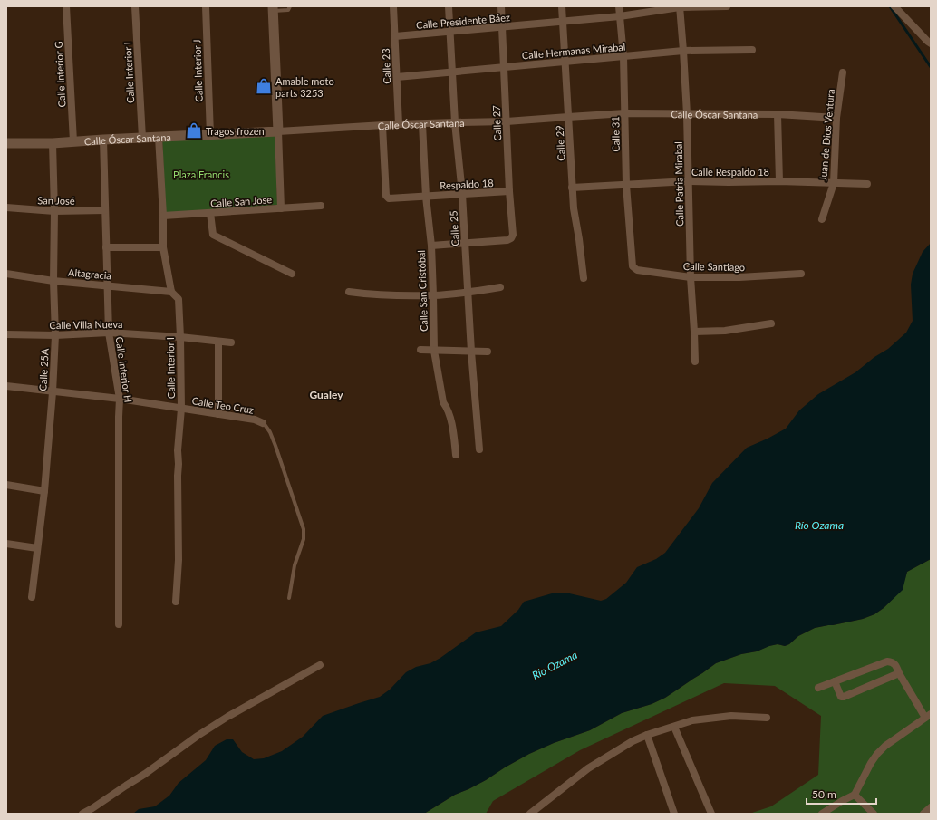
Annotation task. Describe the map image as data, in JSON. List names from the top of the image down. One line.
{"streets":{"street":["Calle Presidente Báez","Calle Hermanas Mirabal","Calle 23","Calle Interior J","Calle Interior I","Calle Interior G","Calle Óscar Santana","Calle 27","Calle 31","Juan de Dios Ventura","Calle 29","Calle Respaldo 18","Respaldo 18","Calle Patria Mirabal","San José","Calle San Jose","Calle 25","Calle Santiago","Altagracia","Calle San Cristóbal","Calle Villa Nueva","Calle 25A","Calle Interior H","Calle Teo Cruz"]},"crossings":[["Calle Presidente Báez","Calle 23"],["Calle Presidente Báez","Calle 27"],["Calle Presidente Báez","Calle 31"],["Calle Presidente Báez","Calle 29"],["Calle Presidente Báez","Calle Patria Mirabal"],["Calle Presidente Báez","Calle 25"],["Calle Hermanas Mirabal","Calle 23"],["Calle Hermanas Mirabal","Calle 27"],["Calle Hermanas Mirabal","Calle 31"],["Calle Hermanas Mirabal","Calle 29"],["Calle Hermanas Mirabal","Calle Patria Mirabal"],["Calle Hermanas Mirabal","Calle 25"],["Calle 23","Calle Óscar Santana"],["Calle Interior J","Calle Óscar Santana"],["Calle Interior I","Calle Óscar Santana"],["Calle Interior I","Calle San Jose"],["Calle Interior I","Altagracia"],["Calle Interior I","Calle Villa Nueva"],["Calle Interior I","Calle Teo Cruz"],["Calle Interior G","Calle Óscar Santana"],["Calle Óscar Santana","Calle 27"],["Calle Óscar Santana","Calle 31"],["Calle Óscar Santana","Juan de Dios Ventura"],["Calle Óscar Santana","Calle 29"],["Calle Óscar Santana","Respaldo 18"],["Calle Óscar Santana","Calle Patria Mirabal"],["Calle Óscar Santana","Calle 25"],["Calle Óscar Santana","Calle San Cristóbal"],["Calle Óscar Santana","Calle 25A"],["Calle Óscar Santana","Calle Interior H"],["Calle 27","Respaldo 18"],["Calle 27","Calle 25"],["Calle 31","Calle Respaldo 18"],["Calle 31","Calle Santiago"],["Juan de Dios Ventura","Calle Respaldo 18"],["Calle 29","Calle Respaldo 18"],["Calle Respaldo 18","Calle Patria Mirabal"],["Respaldo 18","Calle 25"],["Respaldo 18","Calle San Cristóbal"],["Calle Patria Mirabal","Calle Santiago"],["San José","Calle 25A"],["San José","Calle Interior H"],["Altagracia","Calle 25A"],["Altagracia","Calle Interior H"],["Calle Villa Nueva","Calle 25A"],["Calle Villa Nueva","Calle Interior H"],["Calle 25A","Calle Teo Cruz"],["Calle Interior H","Calle Teo Cruz"]],"districts":["Gualey"],"water":["Río Ozama"],"parks":["Plaza Francis"],"places":{"shop":["Amable moto parts 3253","Tragos frozen"]},"scale_bar":"50 m"}
